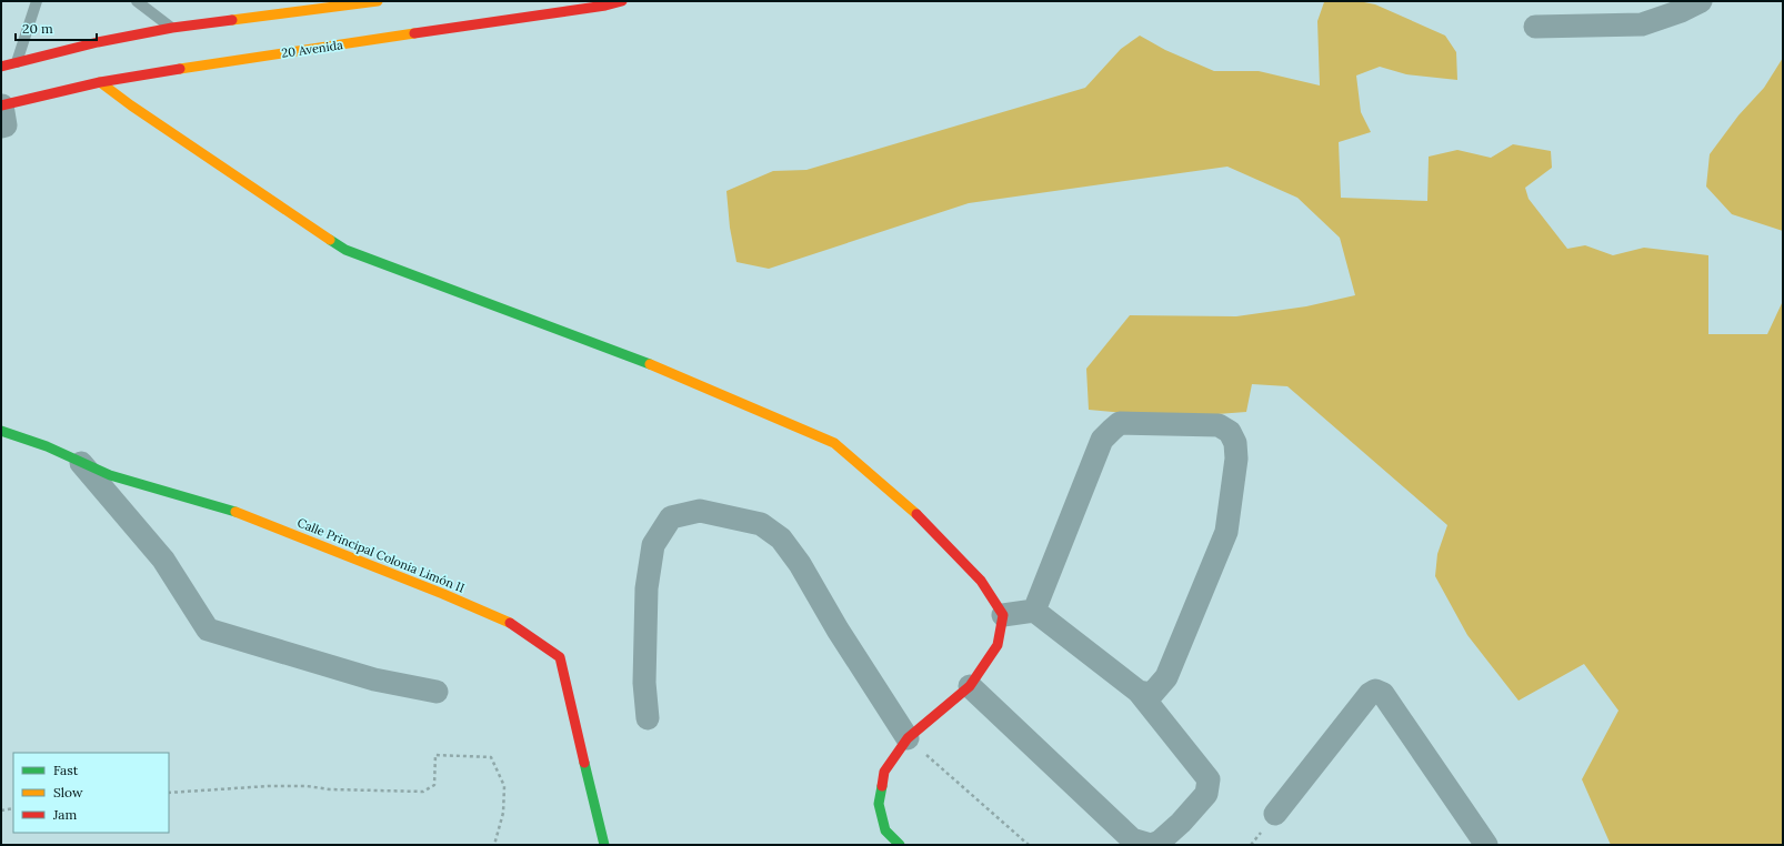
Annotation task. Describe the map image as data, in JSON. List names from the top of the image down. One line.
{"streets":{"street":["20 Avenida","Calle Principal Colonia Limón II"]},"legend":["Fast","Slow","Jam"],"scale_bar":"20 m"}
